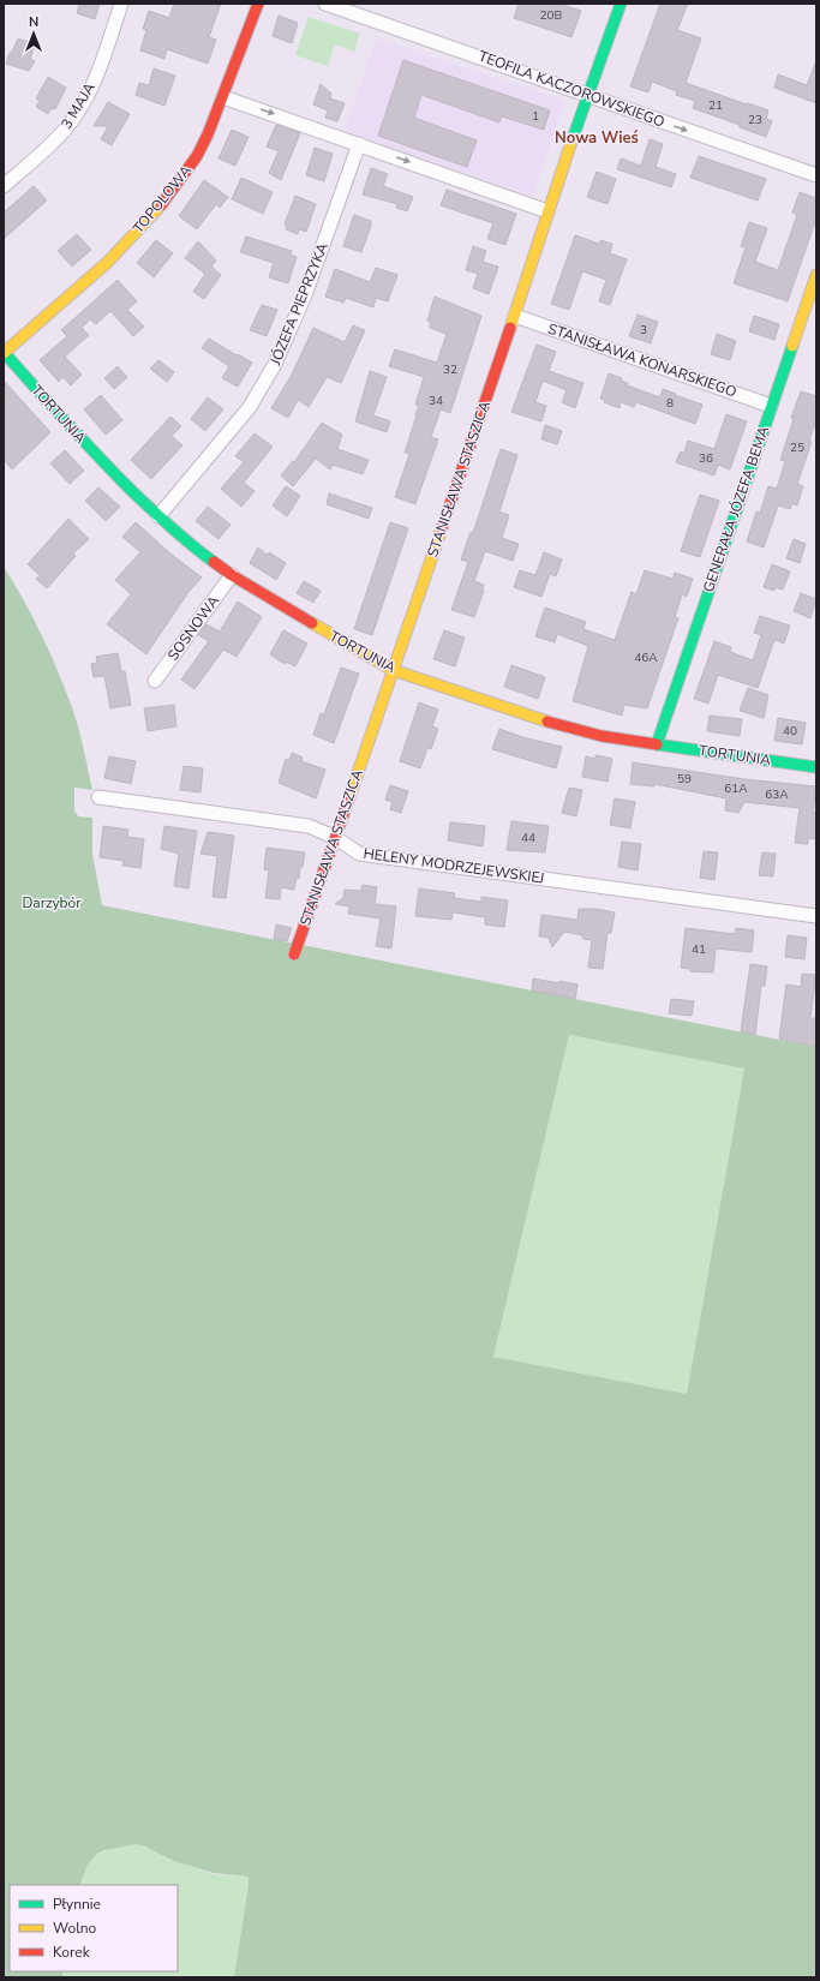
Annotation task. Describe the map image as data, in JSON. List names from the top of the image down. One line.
{"streets":{"street":["TEOFILA KACZOROWSKIEGO","3 MAJA","TOPOLOWA","JÓZEFA PIEPRZYKA","STANISŁAWA KONARSKIEGO","TORTUNIA","STANISŁAWA STASZICA","GENERAŁA JÓZEFA BEMA","SOSNOWA","HELENY MODRZEJEWSKIEJ"]},"crossings":[["TEOFILA KACZOROWSKIEGO","STANISŁAWA STASZICA"],["TOPOLOWA","TORTUNIA"],["JÓZEFA PIEPRZYKA","TORTUNIA"],["STANISŁAWA KONARSKIEGO","STANISŁAWA STASZICA"],["STANISŁAWA KONARSKIEGO","GENERAŁA JÓZEFA BEMA"],["TORTUNIA","STANISŁAWA STASZICA"],["TORTUNIA","GENERAŁA JÓZEFA BEMA"],["TORTUNIA","SOSNOWA"],["STANISŁAWA STASZICA","HELENY MODRZEJEWSKIEJ"]],"one_way":["TEOFILA KACZOROWSKIEGO"],"districts":["Nowa Wieś"],"parks":["Darzybór"],"house_numbers":["20B","21","1","23","3","32","34","8","25","36","46A","40","59","61A","63A","44","41"],"legend":["Płynnie","Wolno","Korek"],"north":"top"}
